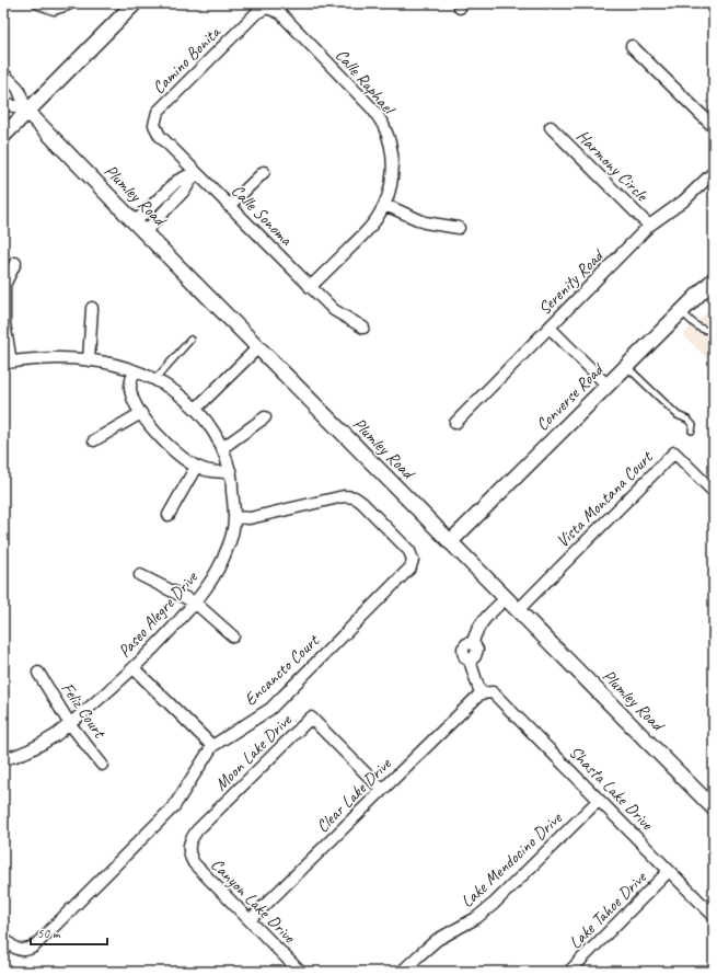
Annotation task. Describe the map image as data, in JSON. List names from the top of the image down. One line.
{"streets":{"street":["Camino Bonita","Calle Raphael","Harmony Circle","Plumley Road","Calle Sonoma","Serenity Road","Converse Road","Vista Montana Court","Paseo Alegre Drive","Encancto Court","Feliz Court","Moon Lake Drive","Shasta Lake Drive","Clear Lake Drive","Lake Mendocino Drive","Canyon Lake Drive","Lake Tahoe Drive"]},"crossings":[["Camino Bonita","Calle Raphael"],["Camino Bonita","Calle Sonoma"],["Calle Raphael","Calle Sonoma"],["Harmony Circle","Serenity Road"],["Plumley Road","Converse Road"],["Plumley Road","Vista Montana Court"],["Paseo Alegre Drive","Encancto Court"],["Paseo Alegre Drive","Feliz Court"],["Moon Lake Drive","Clear Lake Drive"],["Moon Lake Drive","Canyon Lake Drive"],["Shasta Lake Drive","Clear Lake Drive"],["Shasta Lake Drive","Lake Mendocino Drive"],["Shasta Lake Drive","Lake Tahoe Drive"],["Clear Lake Drive","Canyon Lake Drive"]],"scale_bar":"50 m"}
